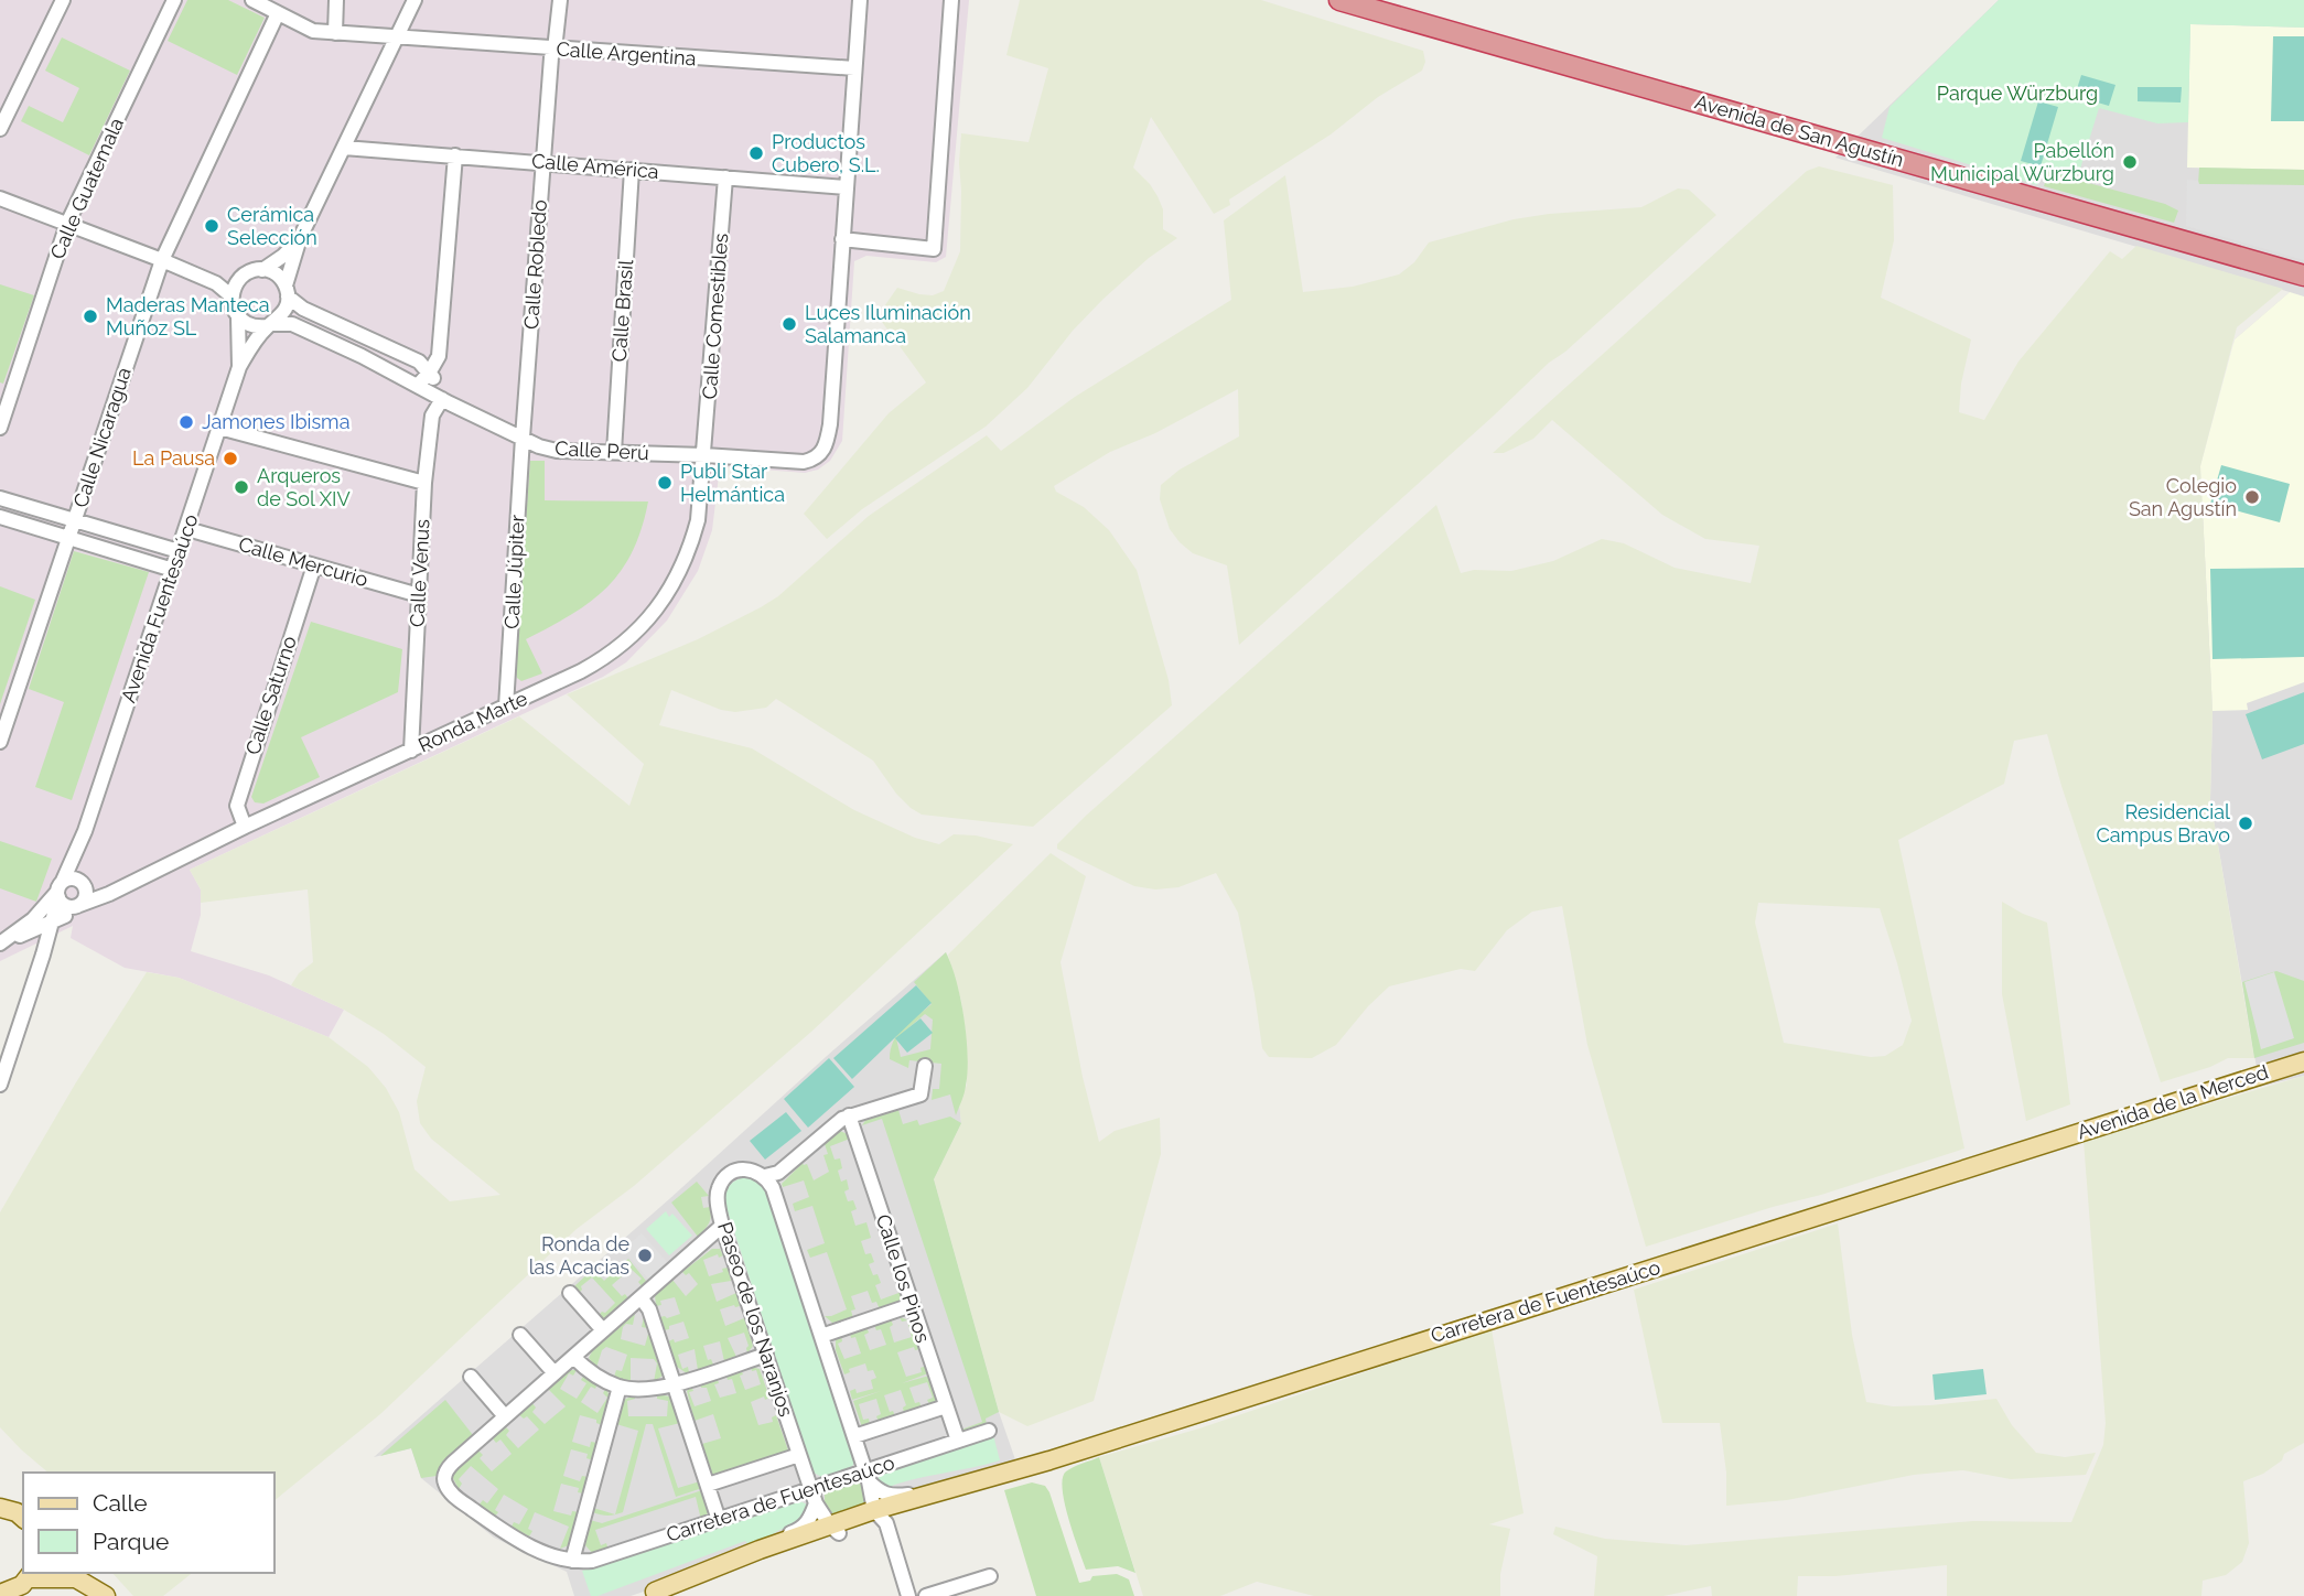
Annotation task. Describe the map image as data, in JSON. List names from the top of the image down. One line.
{"streets":{"highway":["Avenida de San Agustín"],"main road":["Avenida de la Merced","Carretera de Fuentesaúco"],"street":["Calle Argentina","Calle América","Calle Guatemala","Calle Robledo","Calle Brasil","Calle Comestibles","Calle Nicaragua","Calle Perú","Calle Mercurio","Calle Júpiter","Calle Venus","Avenida Fuentesaúco","Calle Saturno","Ronda Marte","Calle los Pinos","Paseo de los Naranjos"]},"crossings":[["Calle Argentina","Calle Robledo"],["Calle Argentina","Calle Nicaragua"],["Calle América","Calle Robledo"],["Calle América","Calle Brasil"],["Calle América","Calle Comestibles"],["Calle Robledo","Calle Perú"],["Calle Robledo","Calle Júpiter"],["Calle Brasil","Calle Perú"],["Calle Comestibles","Calle Perú"],["Calle Comestibles","Ronda Marte"],["Calle Perú","Calle Júpiter"],["Calle Perú","Calle Venus"],["Calle Perú","Avenida Fuentesaúco"],["Calle Perú","Ronda Marte"],["Calle Mercurio","Calle Venus"],["Calle Mercurio","Avenida Fuentesaúco"],["Calle Mercurio","Calle Saturno"],["Calle Júpiter","Ronda Marte"],["Calle Venus","Ronda Marte"],["Avenida Fuentesaúco","Ronda Marte"],["Calle Saturno","Ronda Marte"],["Avenida de la Merced","Carretera de Fuentesaúco"],["Calle los Pinos","Carretera de Fuentesaúco"],["Carretera de Fuentesaúco","Paseo de los Naranjos"]],"parks":["Parque Würzburg"],"places":["Productos Cubero, S.L.","Pabellón Municipal Würzburg","Cerámica Selección","Maderas Manteca Muñoz SL","Luces Iluminación Salamanca","Jamones Ibisma","La Pausa","Publi Star Helmántica","Arqueros de Sol XIV","Colegio San Agustín","Residencial Campus Bravo","Ronda de las Acacias"],"legend":["Calle","Parque"]}
